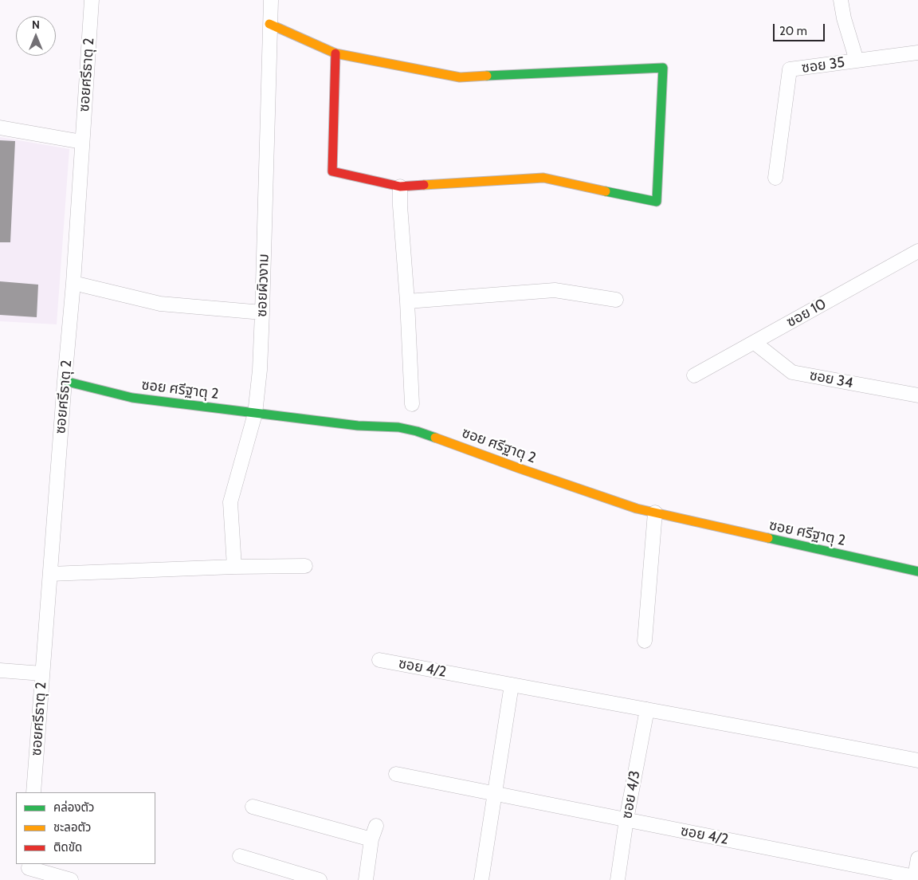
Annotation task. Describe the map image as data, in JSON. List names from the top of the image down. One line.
{"streets":{"street":["ซอย 35","ซอยศรีธาตุ 2","ซอยผิวงาม","ซอย 10","ซอย 34","ซอย ศรีฐาตุ 2","ซอย 4/2","ซอย 4/3"]},"crossings":[["ซอยศรีธาตุ 2","ซอย ศรีฐาตุ 2"],["ซอยผิวงาม","ซอย ศรีฐาตุ 2"],["ซอย 10","ซอย 34"],["ซอย 4/2","ซอย 4/3"]],"legend":["คล่องตัว","ชะลอตัว","ติดขัด"],"scale_bar":"20 m","north":"top"}
